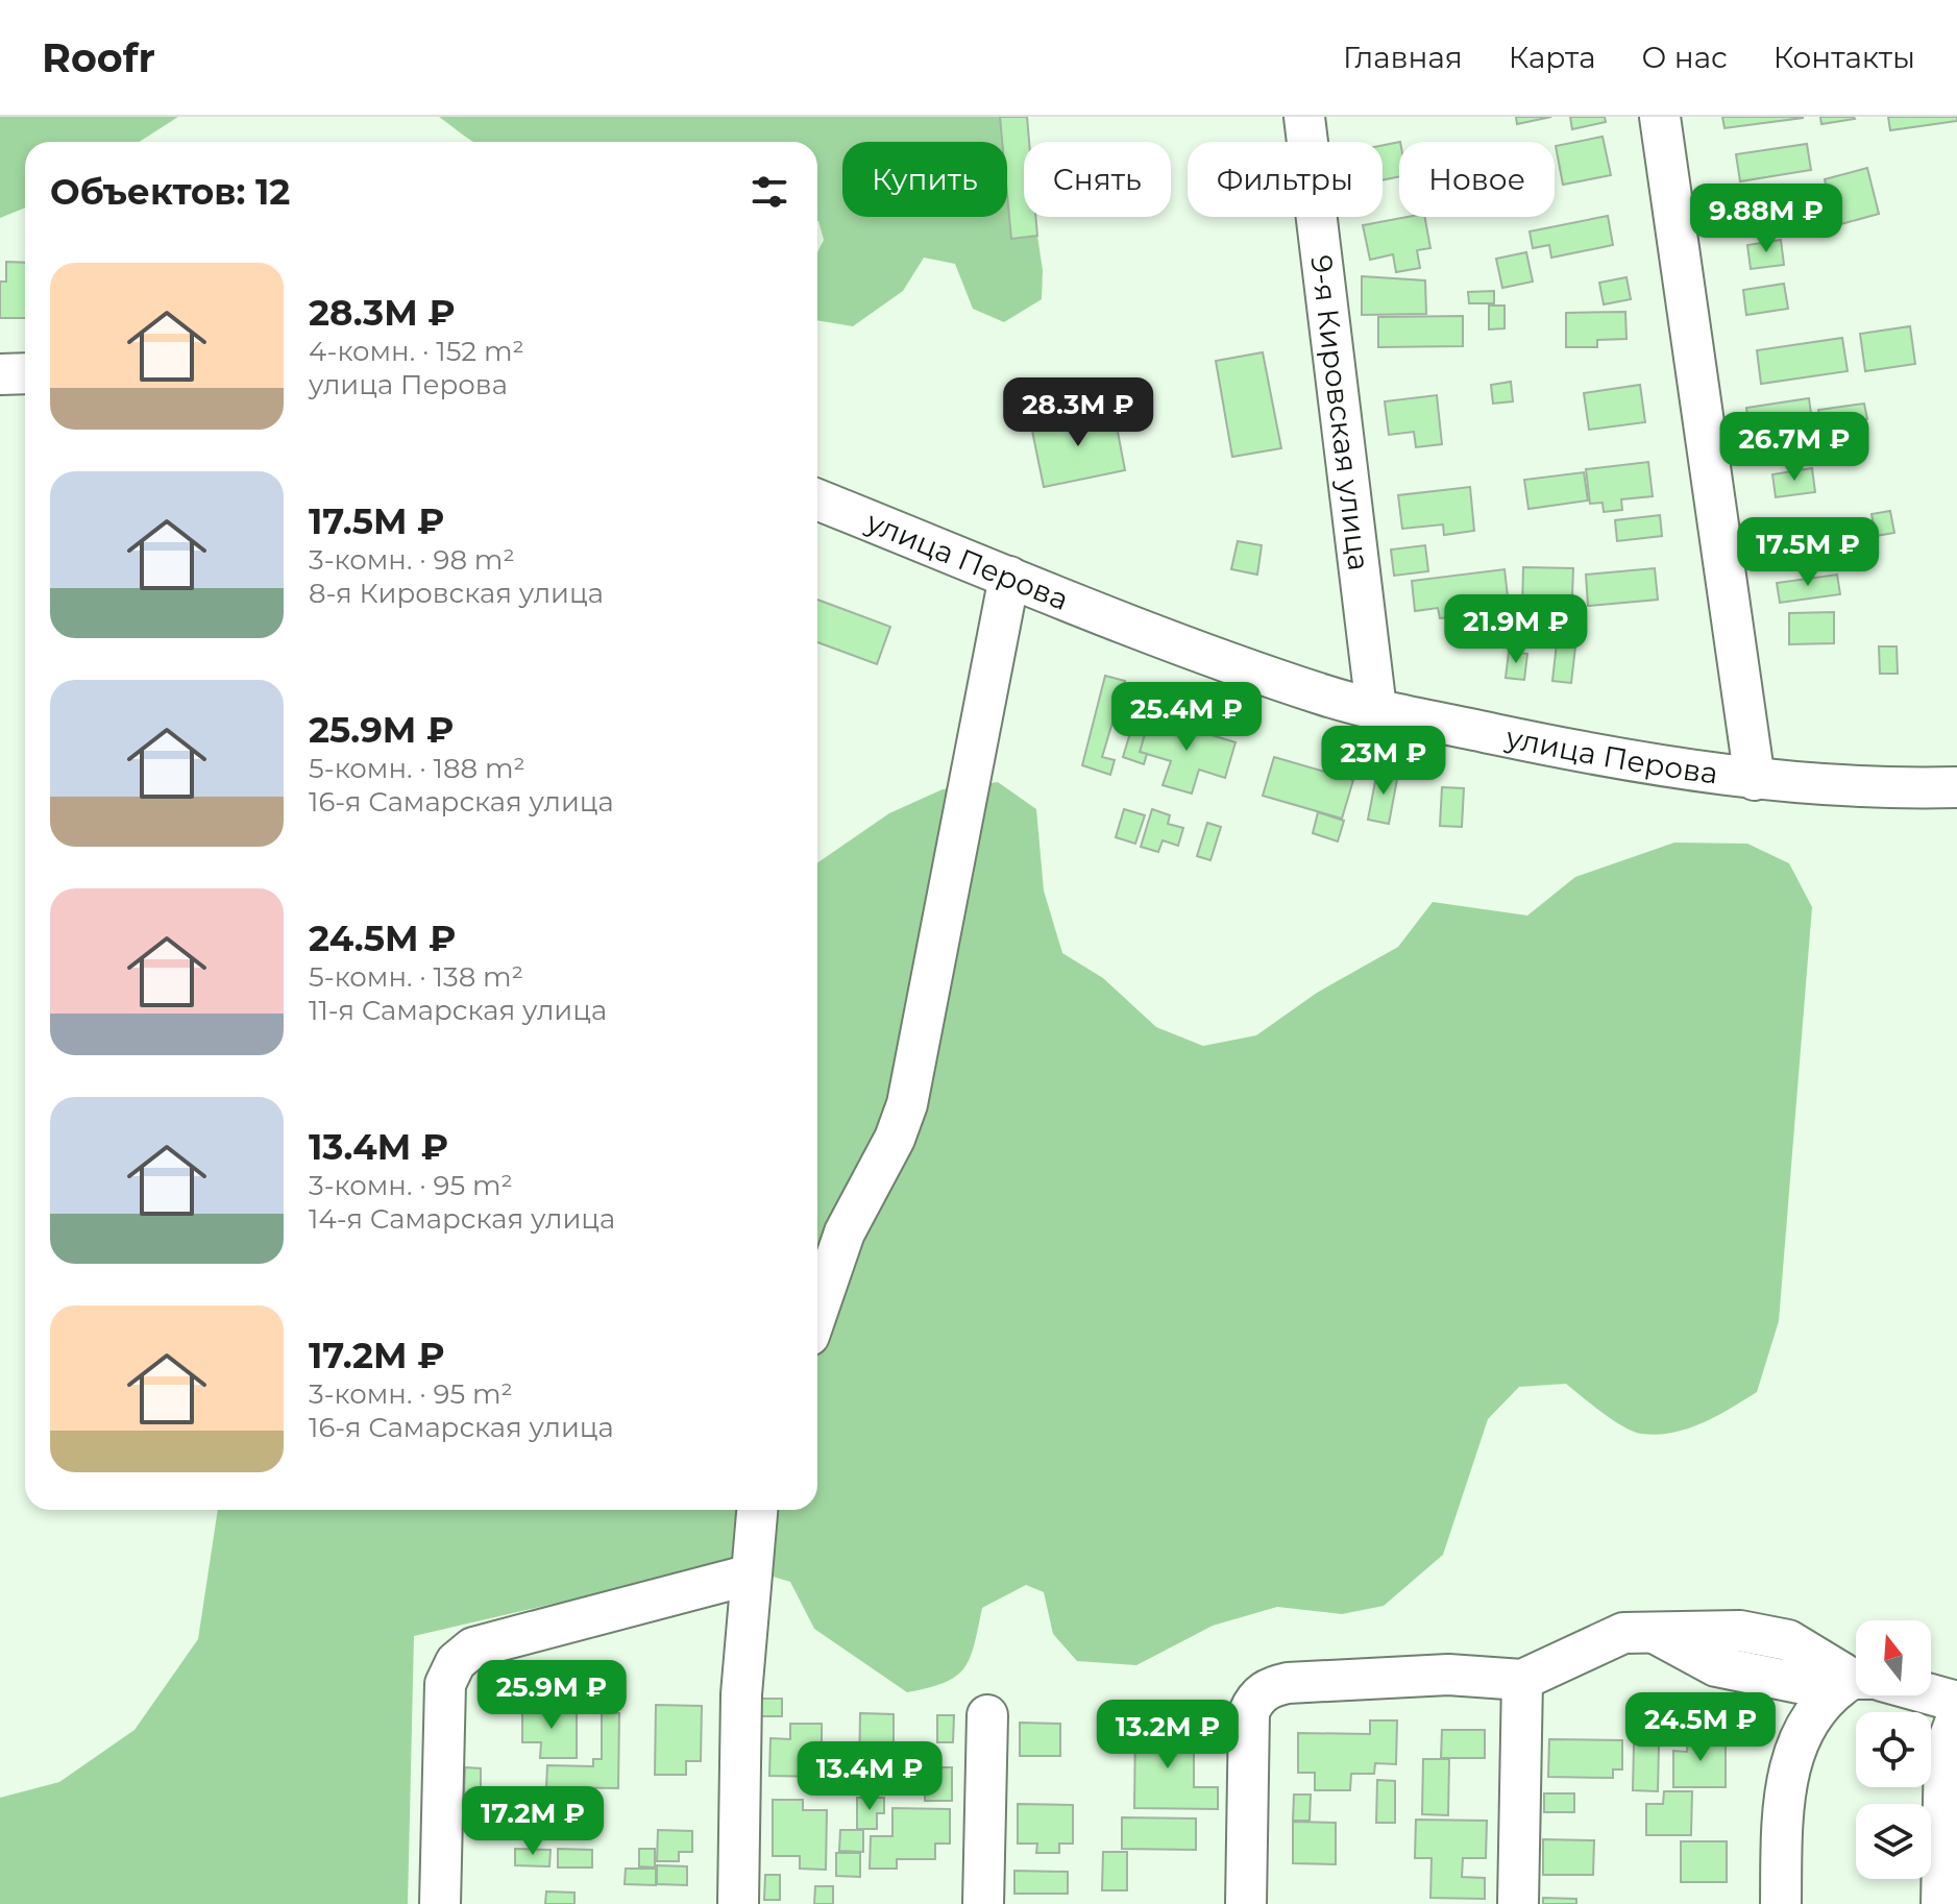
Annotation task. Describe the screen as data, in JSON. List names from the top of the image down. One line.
{"streets":{"street":["9-я Кировская улица","улица Перова"]},"crossings":[["9-я Кировская улица","улица Перова"]],"north":"top","page":{"header":"Roofr","nav":["Главная","Карта","О нас","Контакты"],"chip":["Купить","Снять","Фильтры","Новое"],"heading":"Объектов: 12","price":["9.88M ₽","28.3M ₽","26.7M ₽","17.5M ₽","21.9M ₽","25.4M ₽","23M ₽","25.9M ₽","24.5M ₽","13.2M ₽","13.4M ₽","17.2M ₽"],"list":[{"name":"28.3M ₽","note":"4-комн. · 152 m² · улица Перова"},{"name":"17.5M ₽","note":"3-комн. · 98 m² · 8-я Кировская улица"},{"name":"25.9M ₽","note":"5-комн. · 188 m² · 16-я Самарская улица"},{"name":"24.5M ₽","note":"5-комн. · 138 m² · 11-я Самарская улица"},{"name":"13.4M ₽","note":"3-комн. · 95 m² · 14-я Самарская улица"},{"name":"17.2M ₽","note":"3-комн. · 95 m² · 16-я Самарская улица"}]}}
